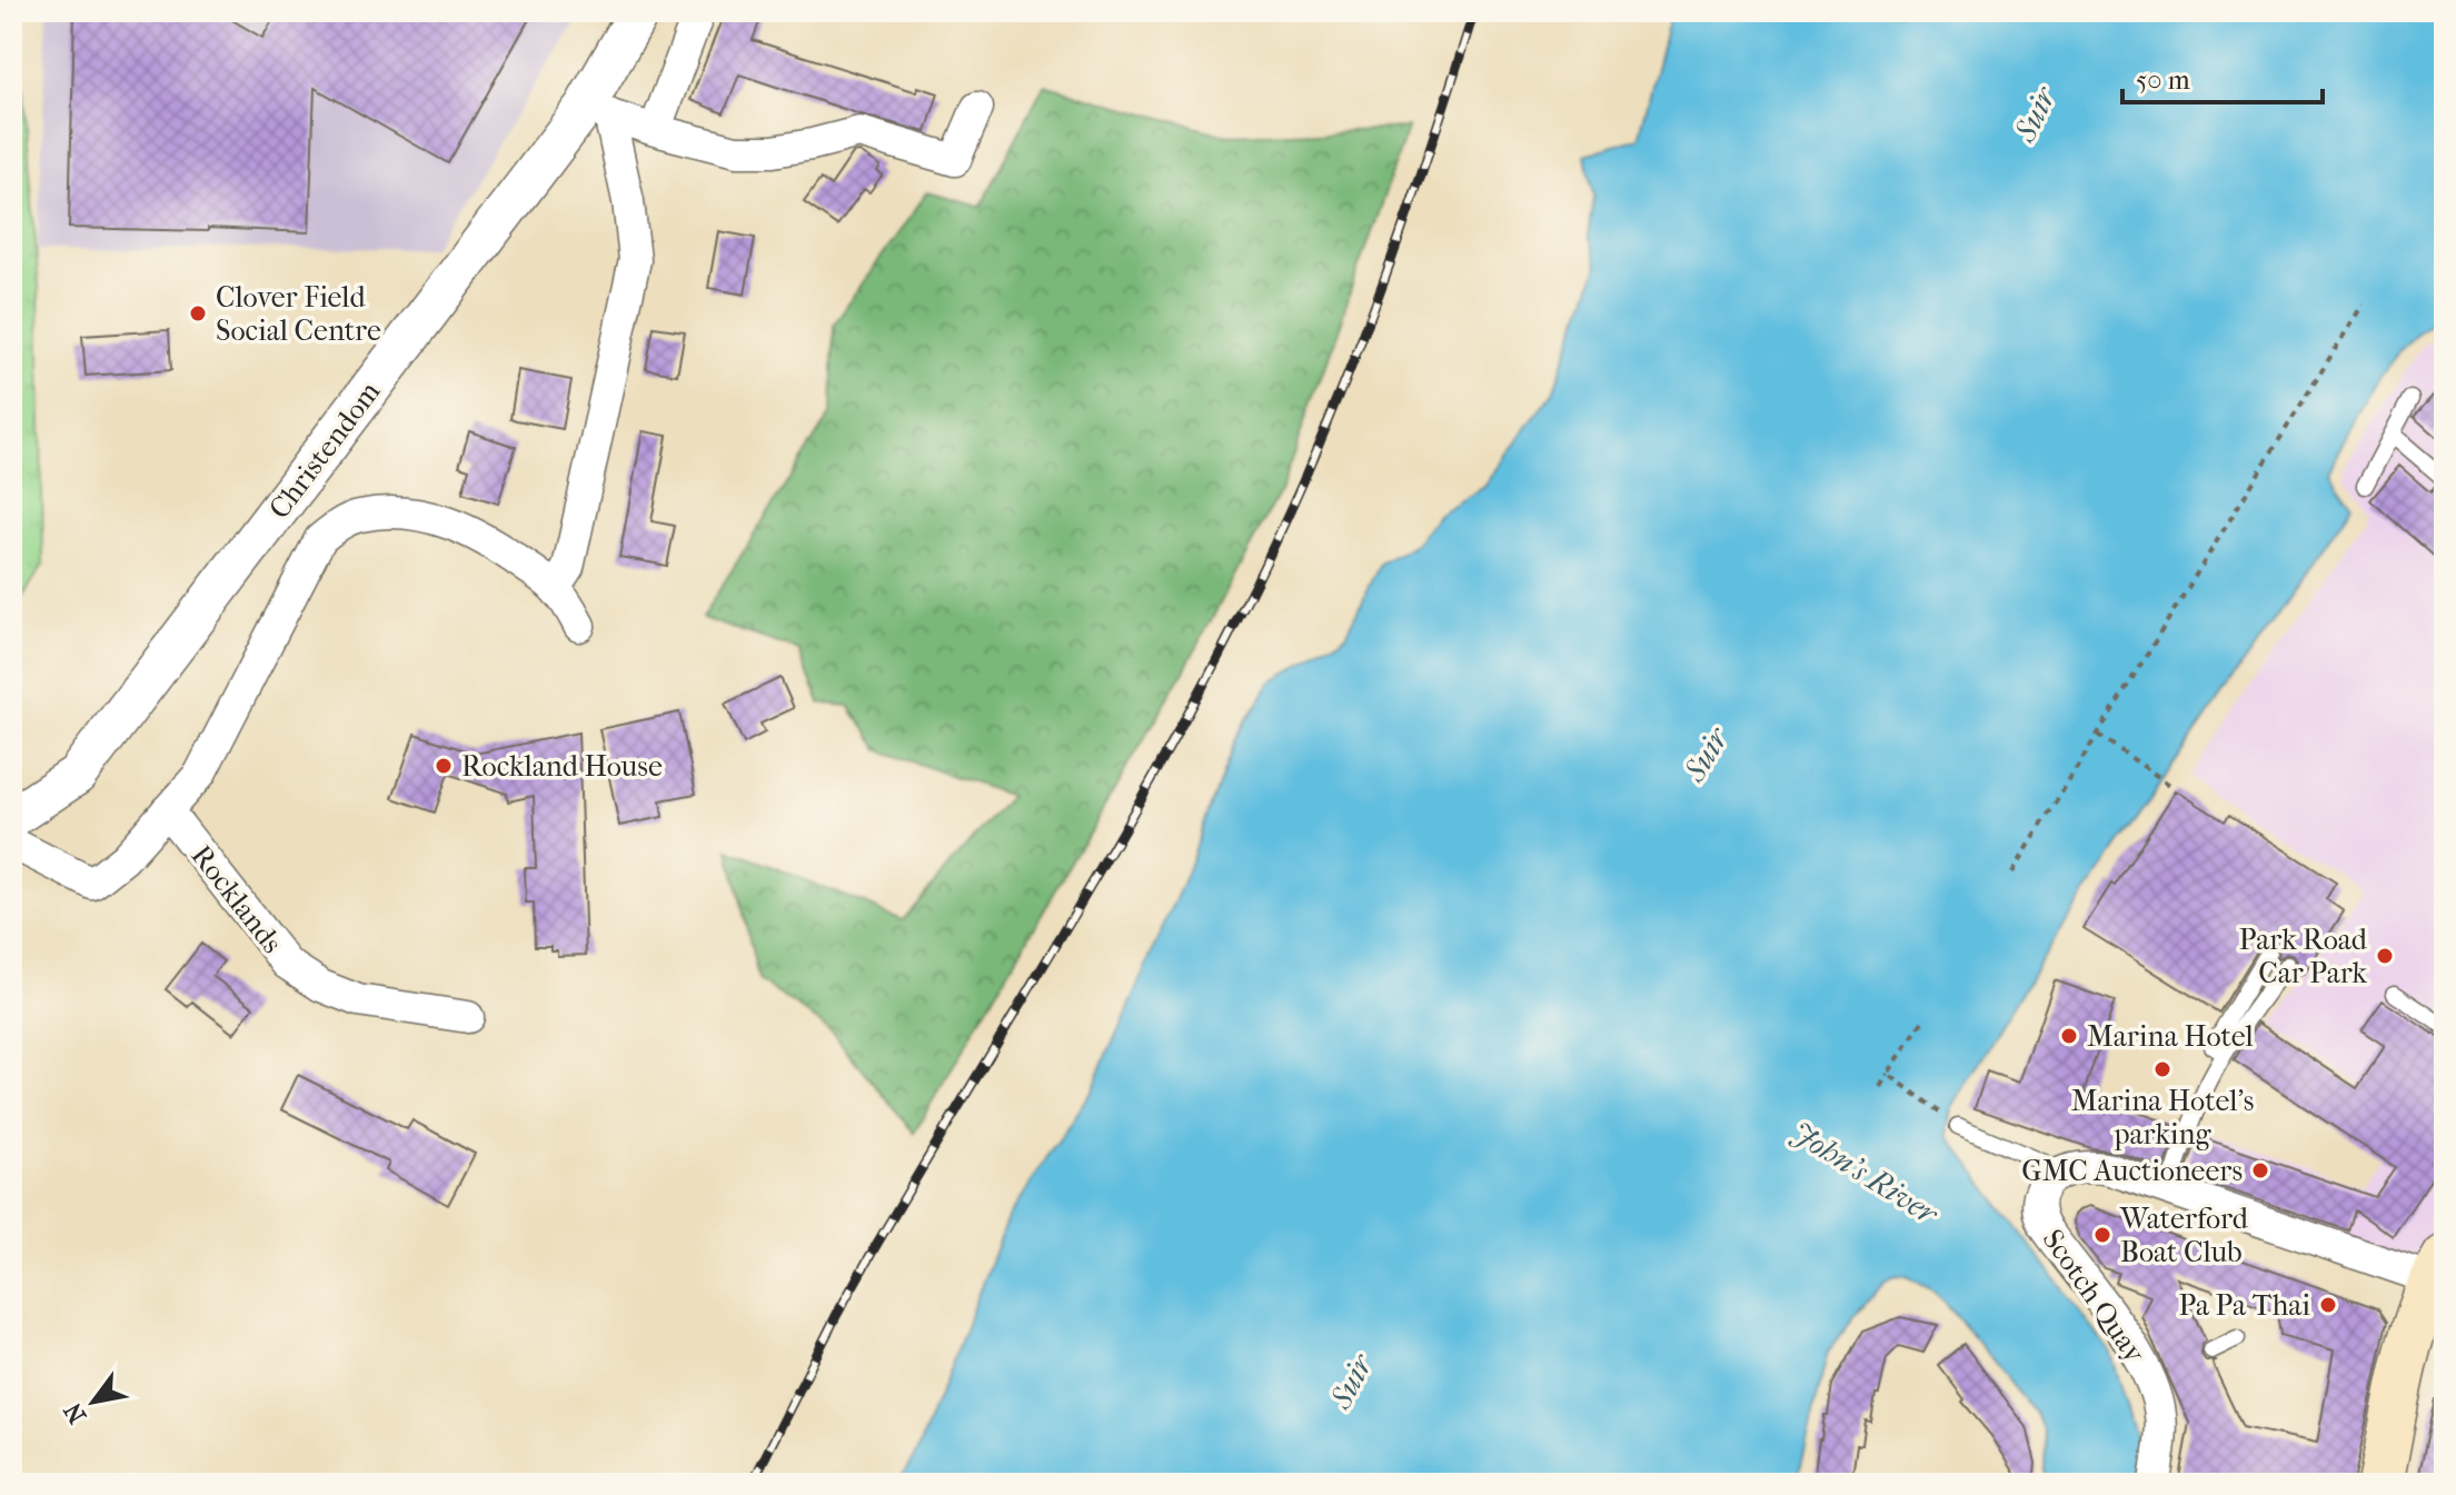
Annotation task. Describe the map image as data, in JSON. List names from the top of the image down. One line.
{"streets":{"street":["Christendom","Rocklands","Scotch Quay"]},"water":["Suir","John's River"],"places":["Clover Field Social Centre","Rockland House","Park Road Car Park","Marina Hotel","Marina Hotel's parking","GMC Auctioneers","Waterford Boat Club","Pa Pa Thai"],"scale_bar":"50 m","north":"bottom left"}
